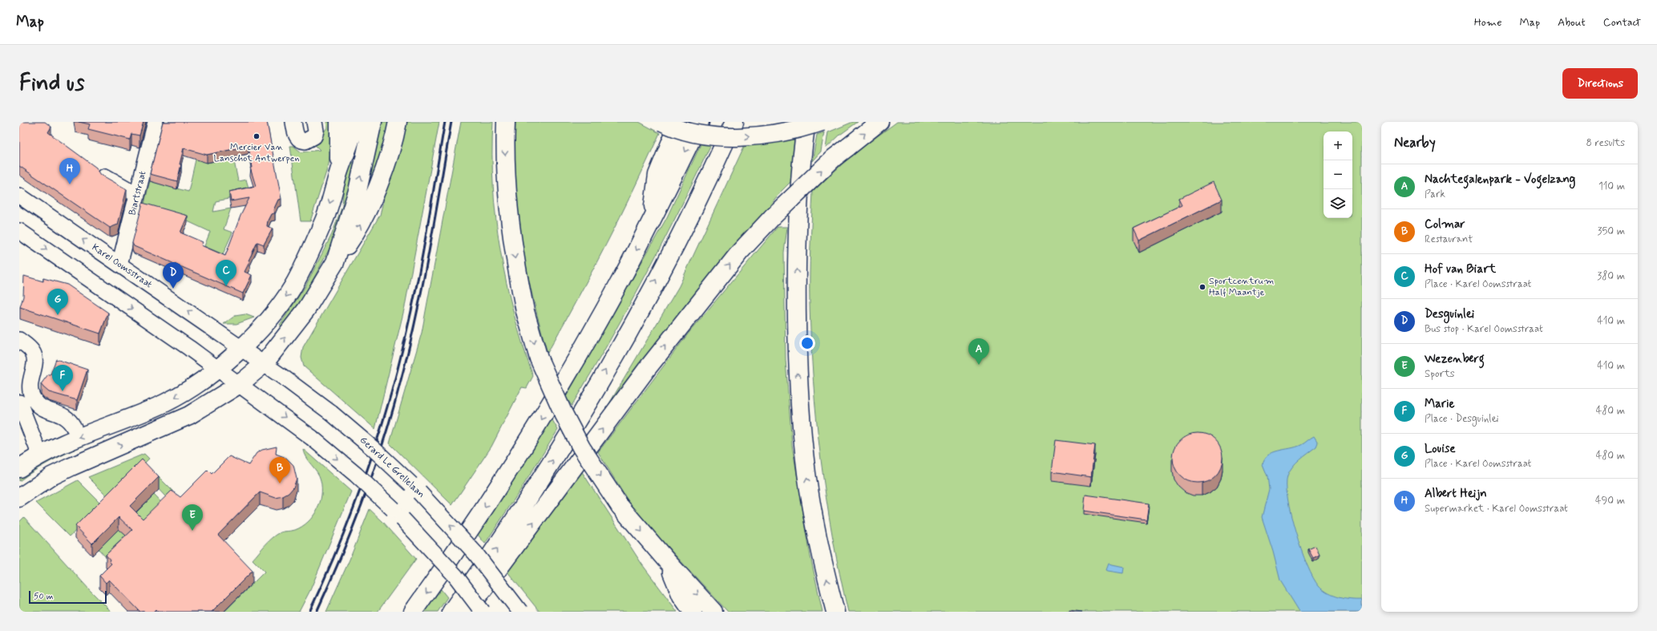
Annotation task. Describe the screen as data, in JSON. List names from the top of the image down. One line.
{"streets":{"street":["Biartstraat","Karel Oomsstraat","Gerard Le Grellelaan"]},"crossings":[["Biartstraat","Karel Oomsstraat"],["Karel Oomsstraat","Gerard Le Grellelaan"]],"places":["Mercier Van Lanschot Antwerpen","Sportcentrum Half Maantje"],"scale_bar":"50 m","page":{"header":"Map","nav":["Home","Map","About","Contact"],"buttons":"Directions","title":"Find us","heading":["Nearby","8 results"],"map_buttons":["+","−"],"pins":["H","C","D","G","A","F","B","E"],"list":[{"mark":"A","name":"Nachtegalenpark - Vogelzang","note":"Park","value":"110 m"},{"mark":"B","name":"Colmar","note":"Restaurant","value":"350 m"},{"mark":"C","name":"Hof van Biart","note":"Place · Karel Oomsstraat","value":"380 m"},{"mark":"D","name":"Desguinlei","note":"Bus stop · Karel Oomsstraat","value":"410 m"},{"mark":"E","name":"Wezenberg","note":"Sports","value":"410 m"},{"mark":"F","name":"Marie","note":"Place · Desguinlei","value":"480 m"},{"mark":"G","name":"Louise","note":"Place · Karel Oomsstraat","value":"480 m"},{"mark":"H","name":"Albert Heijn","note":"Supermarket · Karel Oomsstraat","value":"490 m"}],"scale":"50 m"}}
